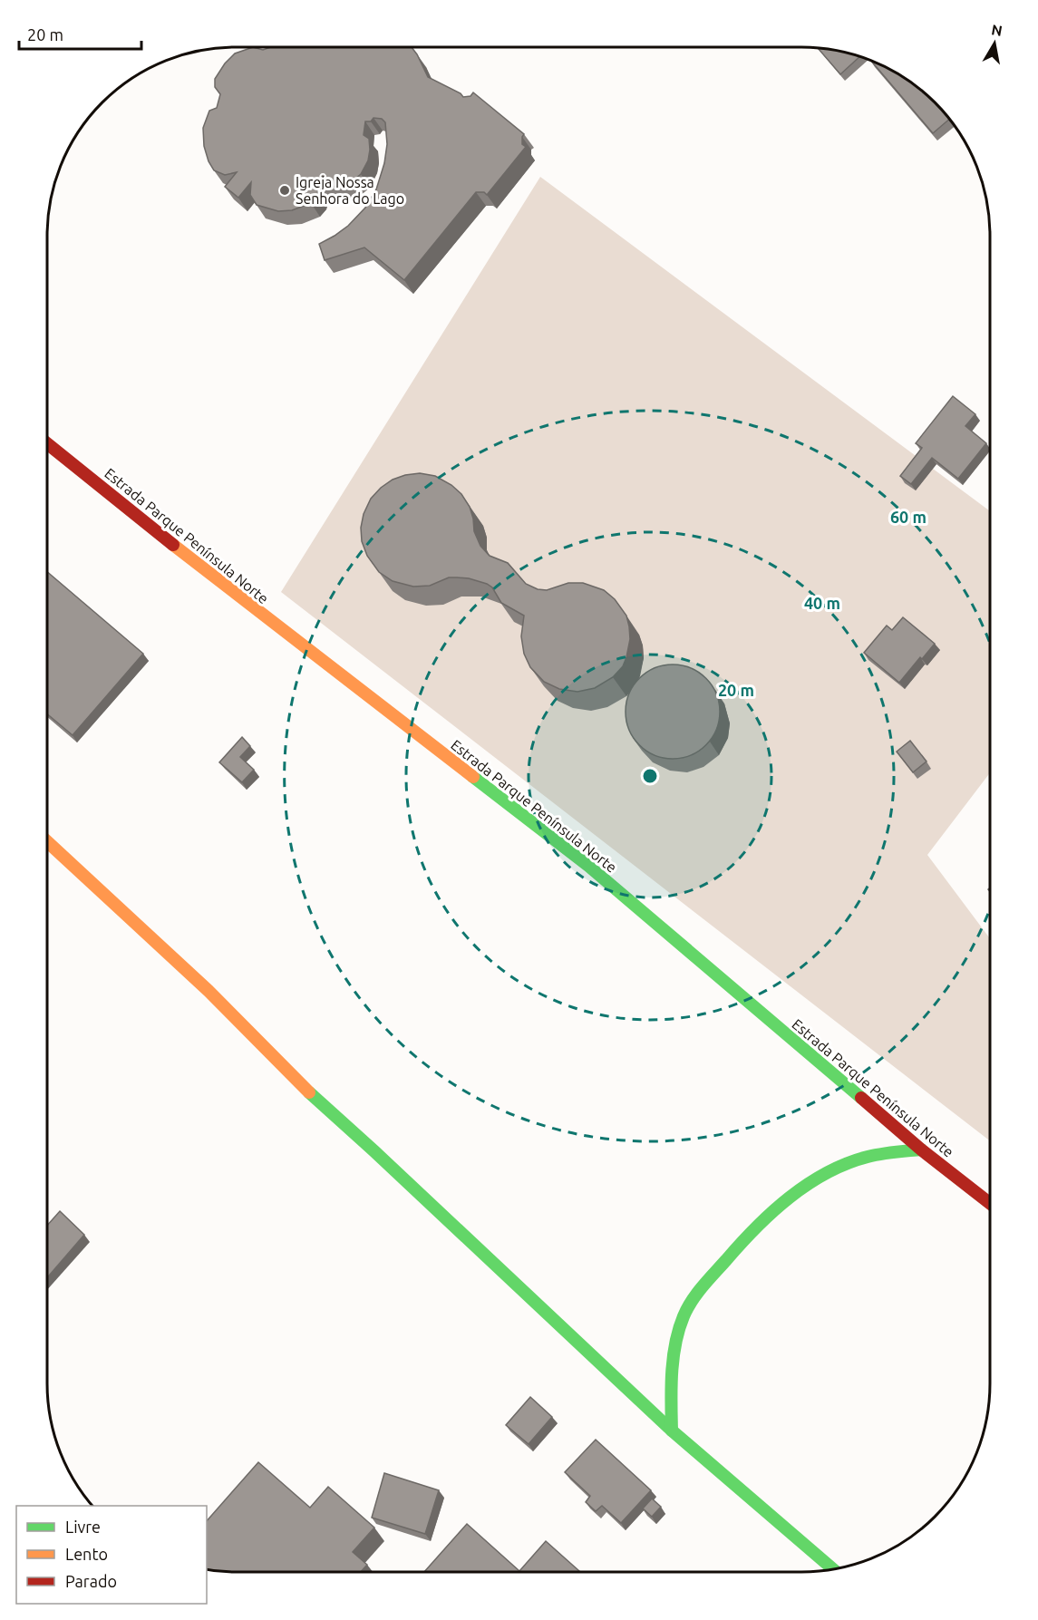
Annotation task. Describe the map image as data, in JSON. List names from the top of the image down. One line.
{"streets":{"main road":["Estrada Parque Península Norte"]},"places":["Igreja Nossa Senhora do Lago"],"legend":["Livre","Lento","Parado"],"scale_bar":"20 m","north":"top","rings":["60 m","40 m","20 m"]}
